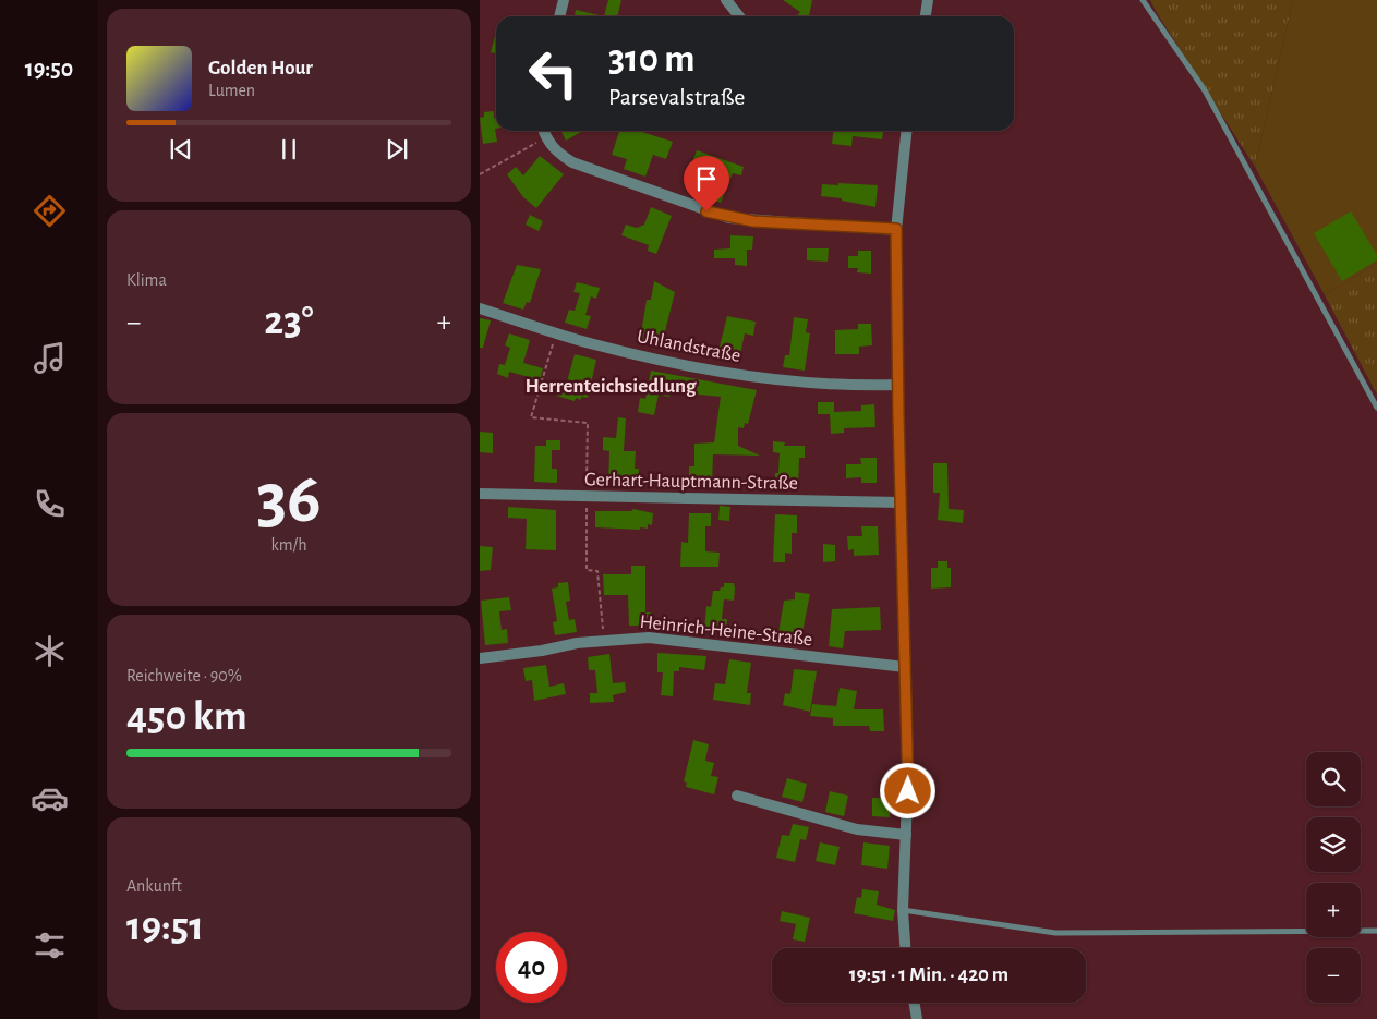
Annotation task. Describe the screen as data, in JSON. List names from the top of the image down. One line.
{"streets":{"street":["Uhlandstraße","Gerhart-Hauptmann-Straße","Heinrich-Heine-Straße"]},"districts":["Herrenteichsiedlung"],"page":{"tabs":"19:50","turn":["310 m","Parsevalstraße"],"song":["Golden Hour","Lumen"],"tile":["Klima",["36","km/h"],["Reichweite · 90%","450 km"],["Ankunft","19:51"]],"heat":["−","23°","+"],"map_buttons":["+","−"],"limit":"40","trip":"19:51 · 1 Min. · 420 m"}}
